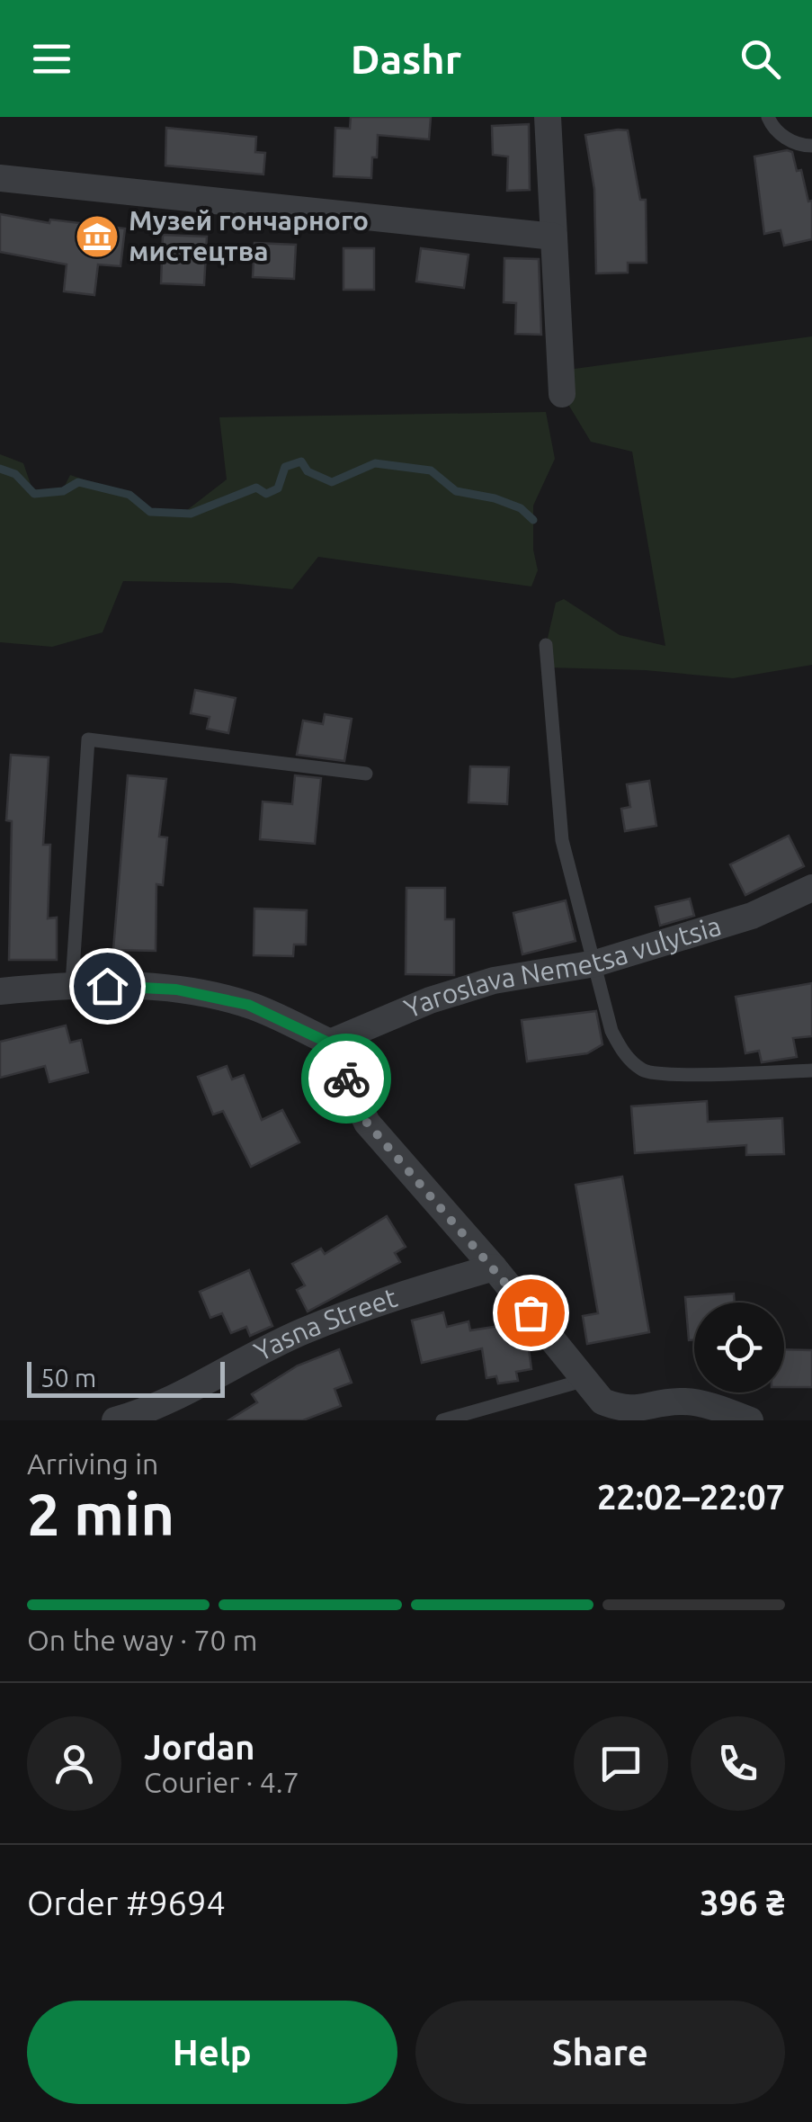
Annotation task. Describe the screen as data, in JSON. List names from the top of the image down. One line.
{"streets":{"street":["Yaroslava Nemetsa vulytsia","Yasna Street"]},"places":{"museum":["Музей гончарного мистецтва"]},"scale_bar":"50 m","page":{"header":"Dashr","scale":"50 m","heading":["2 min","Arriving in","22:02–22:07"],"panel":["Jordan","Courier · 4.7","Order #9694","396 ₴"],"bar":"On the way · 70 m","buttons":["Help","Share"]}}
